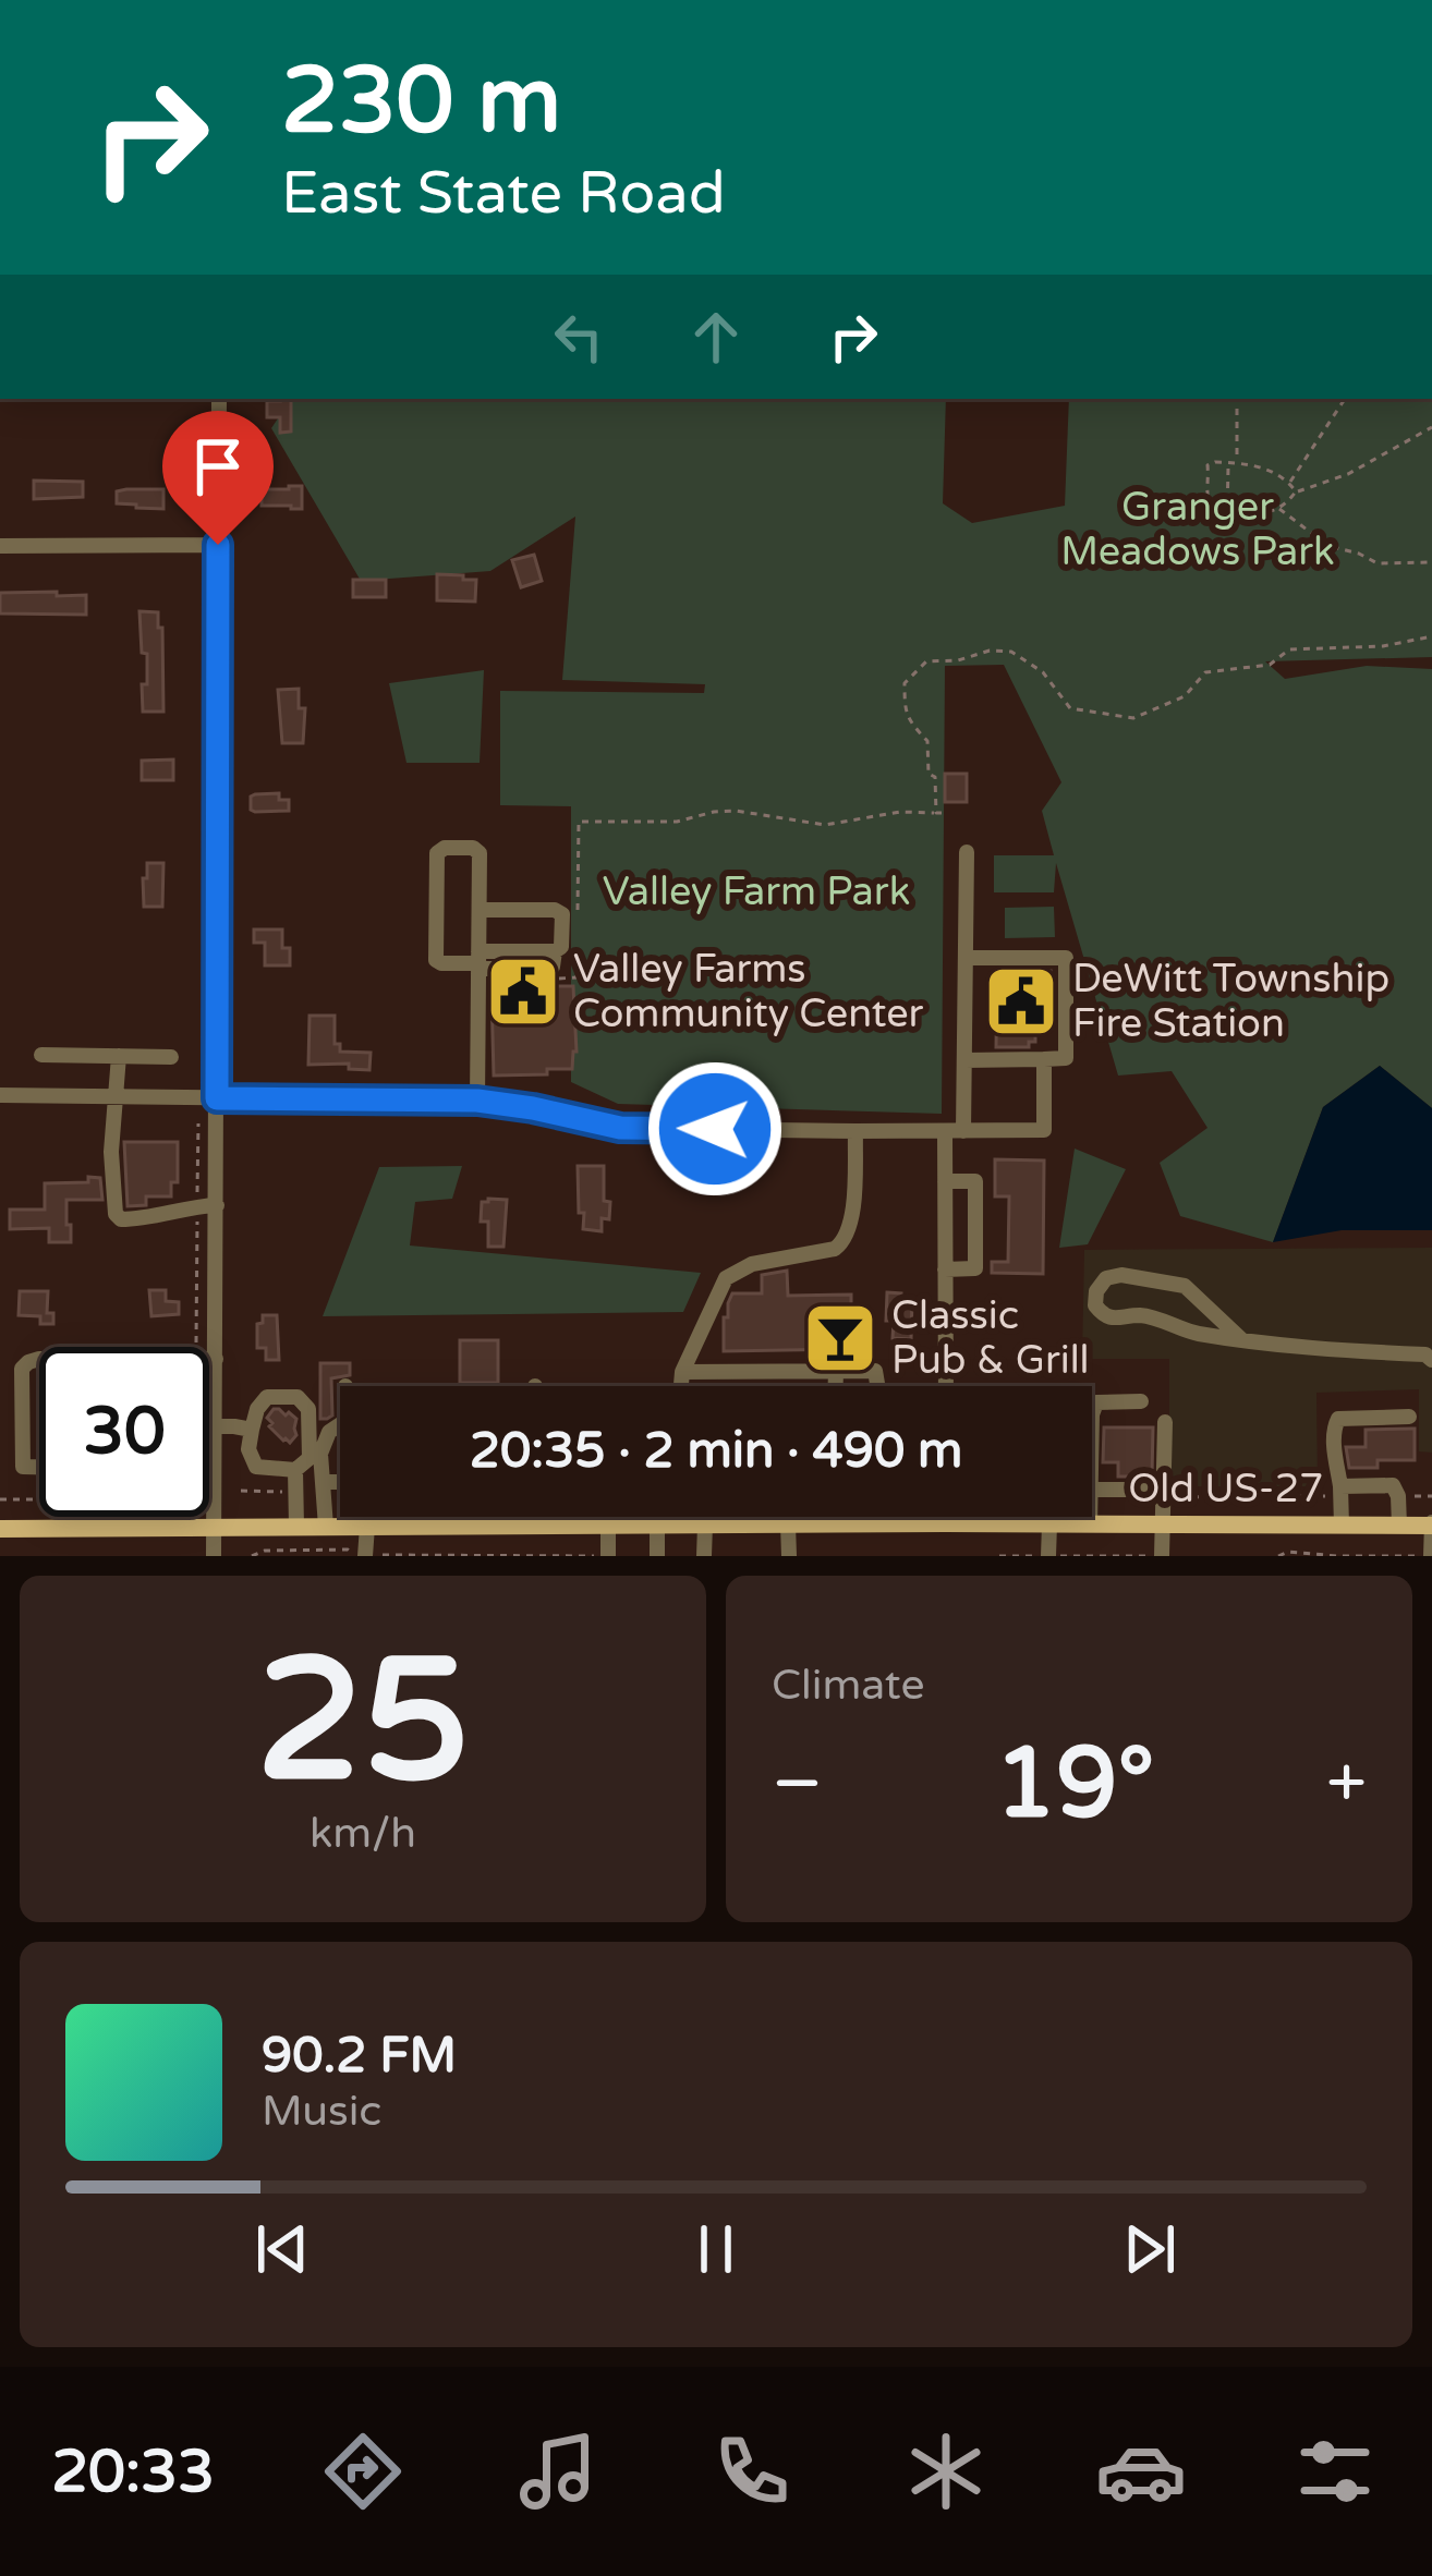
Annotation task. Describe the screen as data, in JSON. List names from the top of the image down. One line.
{"streets":{"main road":["Old US-27"]},"parks":["Granger Meadows Park","Valley Farm Park"],"places":{"public building":["Valley Farms Community Center","DeWitt Township Fire Station"],"bar":["Classic Pub & Grill"]},"page":{"turn":["230 m","East State Road"],"limit":"30","trip":"20:35 · 2 min · 490 m","tile":[["25","km/h"],"Climate"],"heat":["−","19°","+"],"song":["90.2 FM","Music"],"tabs":"20:33"}}
